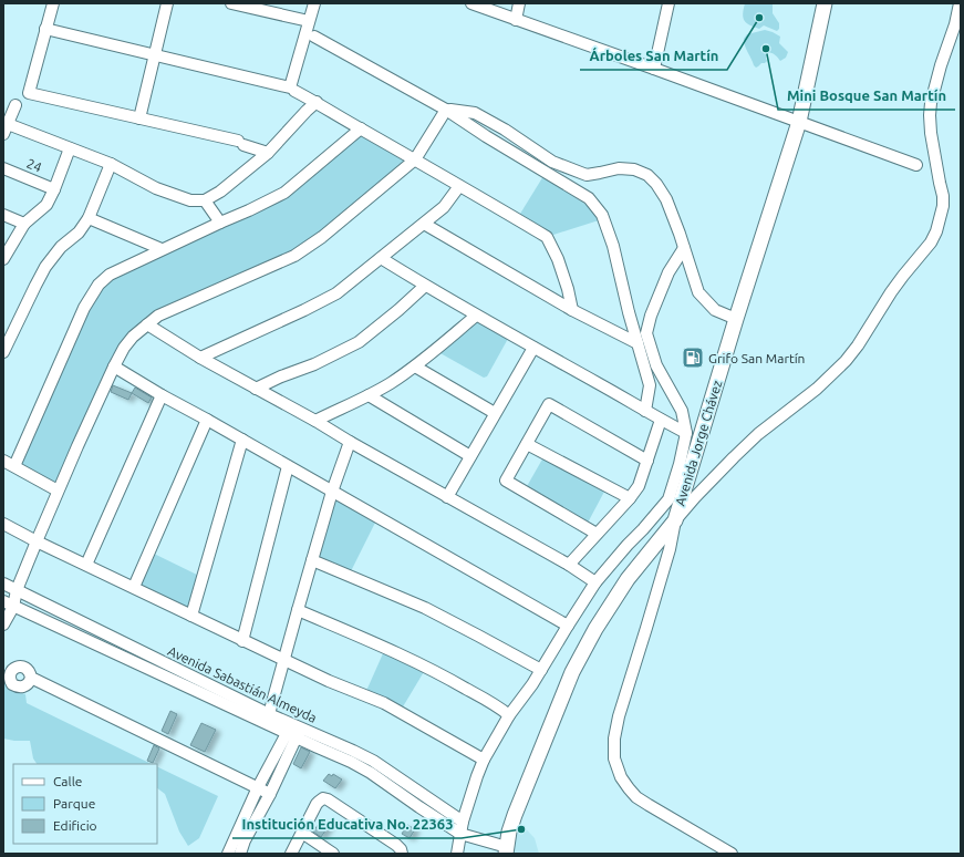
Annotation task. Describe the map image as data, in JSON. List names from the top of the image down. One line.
{"streets":{"main road":["Avenida Jorge Chávez"],"street":["24","Avenida Sabastián Almeyda"]},"crossings":[["Avenida Jorge Chávez","Avenida Sabastián Almeyda"]],"places":{"other":["Árboles San Martín","Mini Bosque San Martín","Institución Educativa No. 22363"],"fuel station":["Grifo San Martín"]},"legend":["Calle","Parque","Edificio"]}
